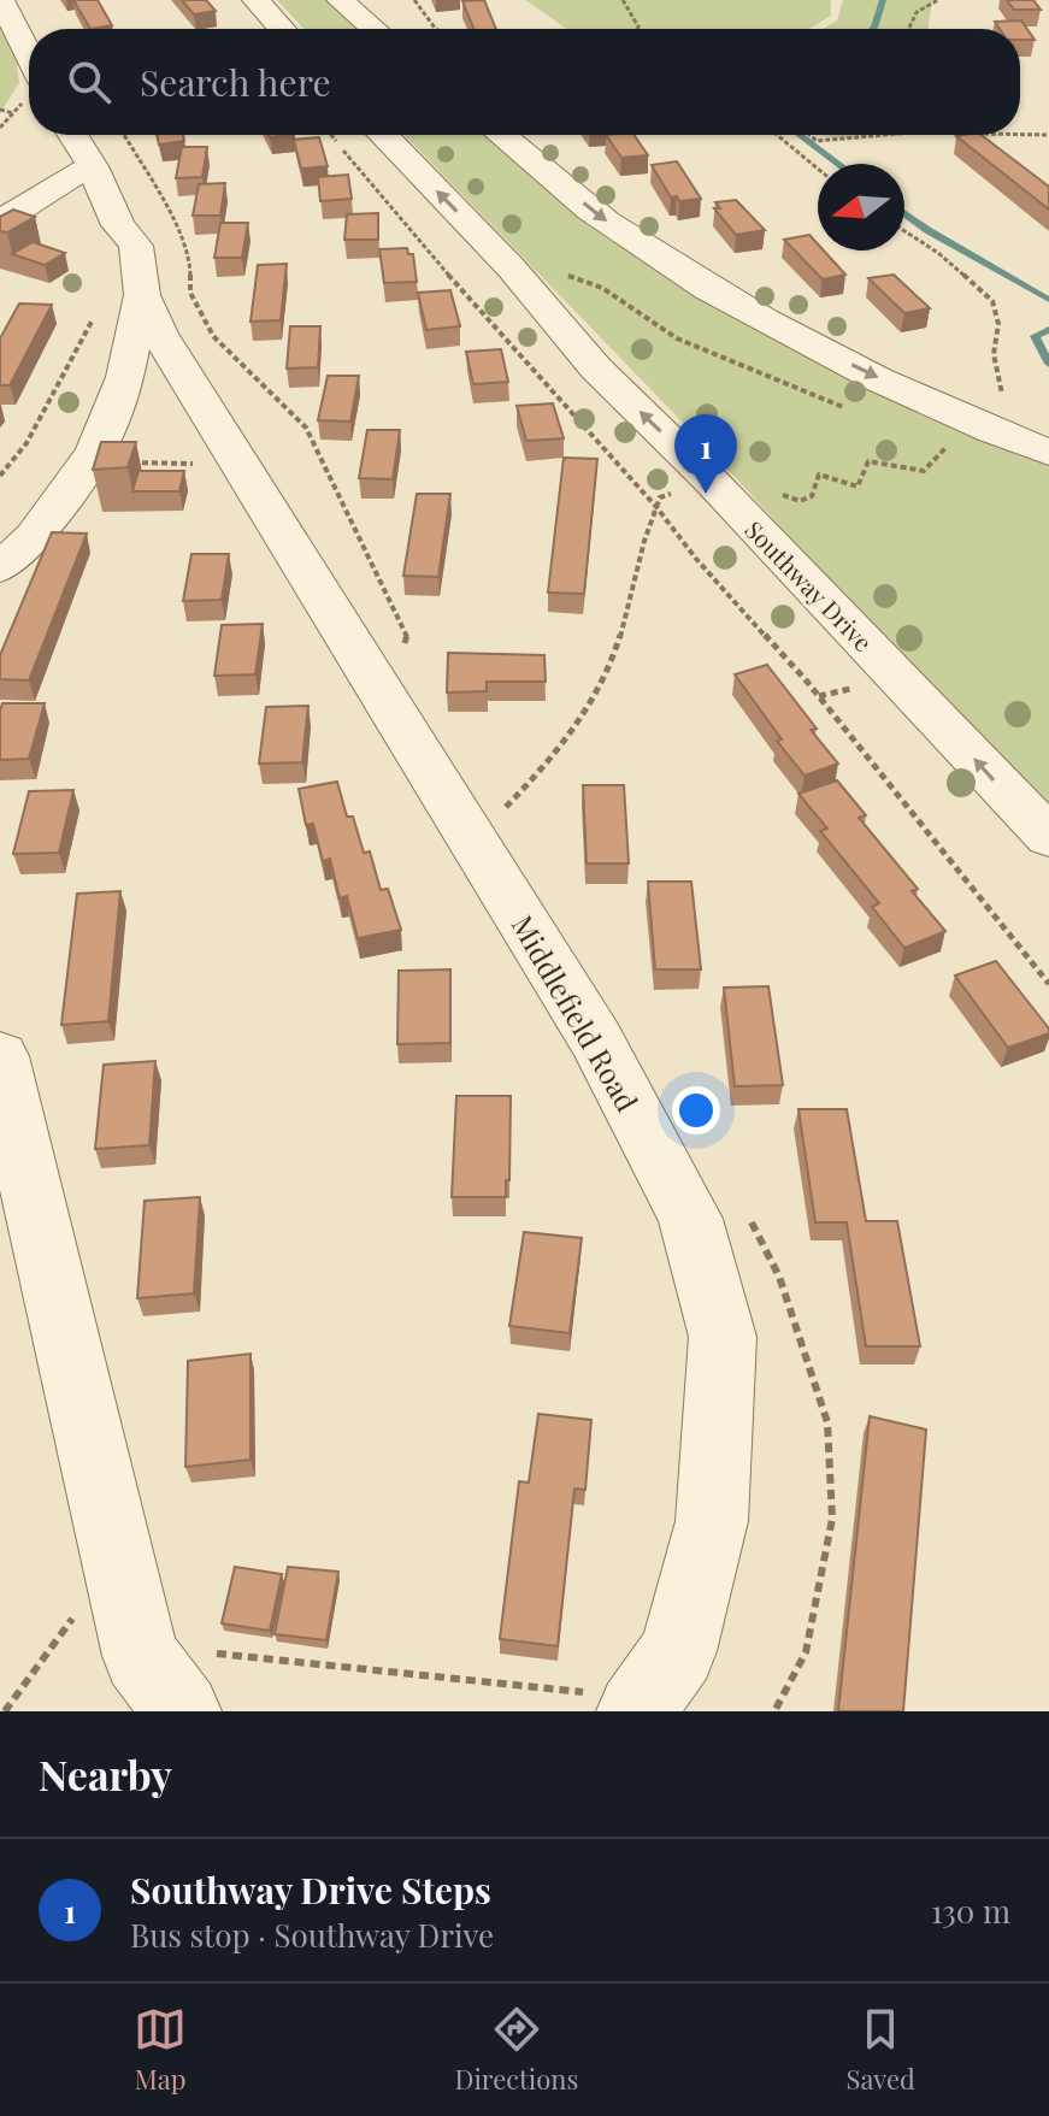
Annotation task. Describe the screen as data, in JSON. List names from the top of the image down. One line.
{"streets":{"street":["Southway Drive","Middlefield Road"]},"north":"left","page":{"search":"Search here","pins":"1","heading":"Nearby","list":[{"mark":"1","name":"Southway Drive Steps","note":"Bus stop · Southway Drive","value":"130 m"}],"nav":["Map","Directions","Saved"]}}
